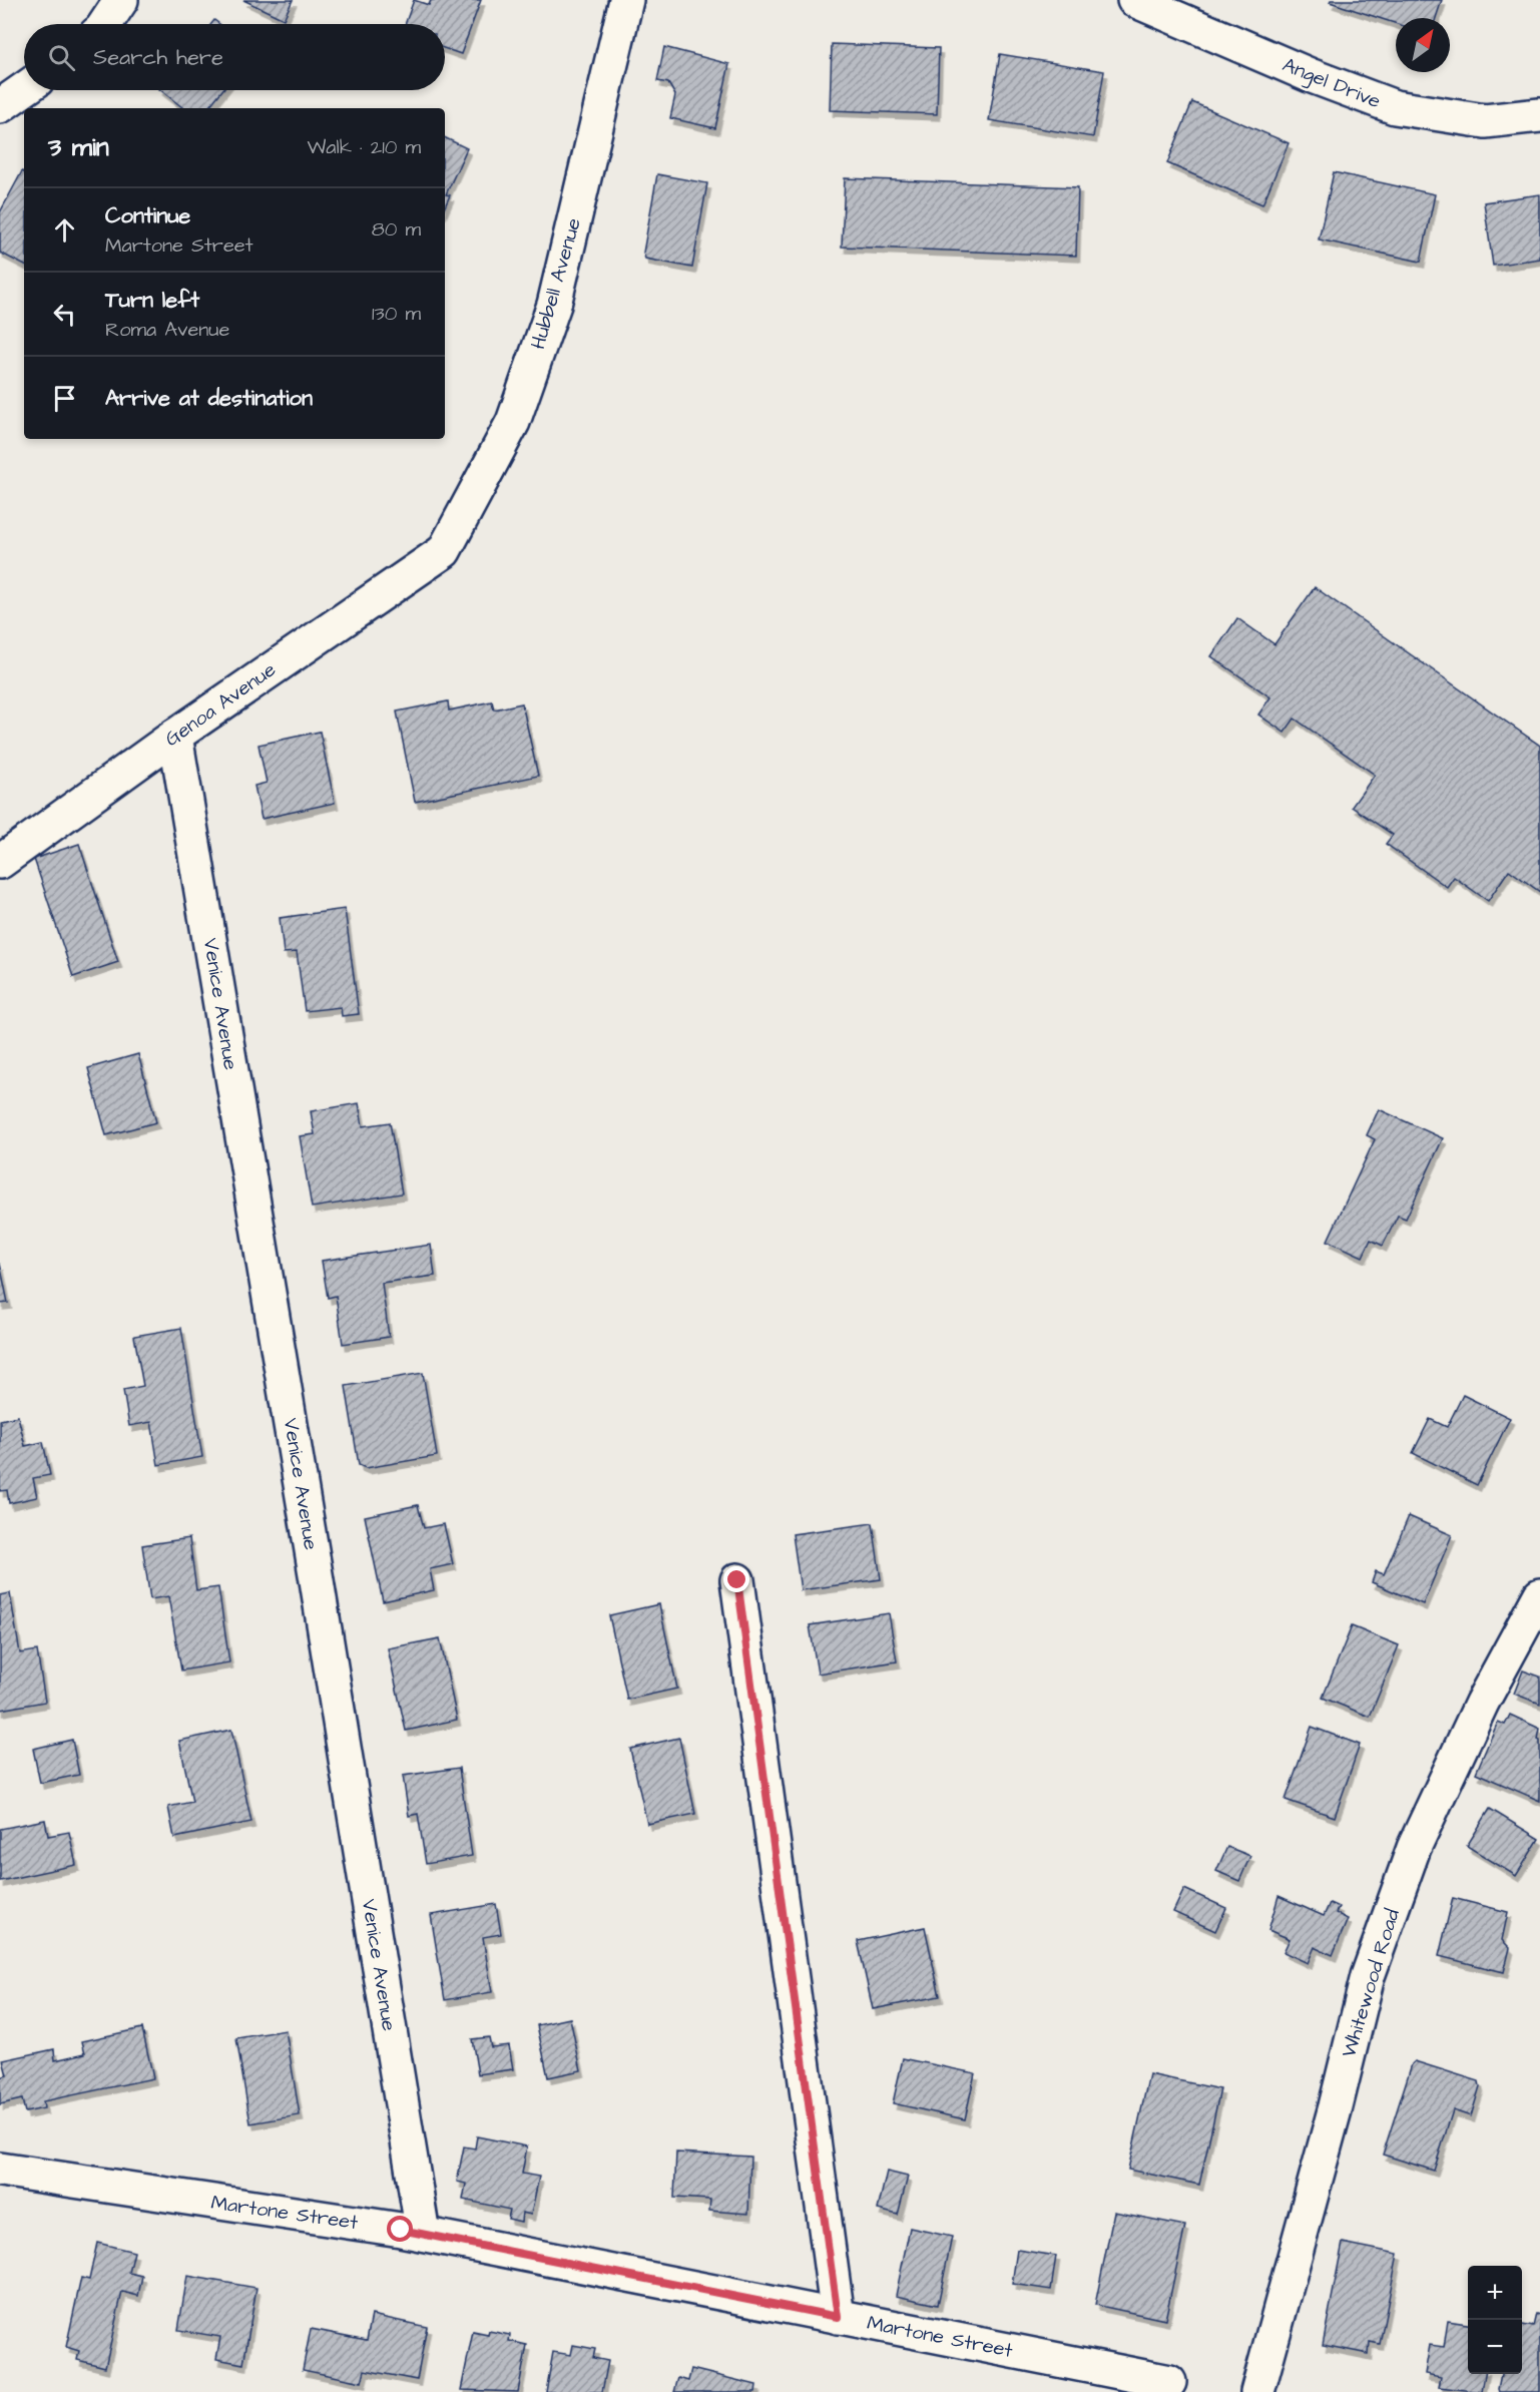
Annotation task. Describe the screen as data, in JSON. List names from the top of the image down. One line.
{"streets":{"street":["Angel Drive","Hubbell Avenue","Genoa Avenue","Venice Avenue","Whitewood Road","Martone Street"]},"crossings":[["Hubbell Avenue","Genoa Avenue"],["Genoa Avenue","Venice Avenue"],["Venice Avenue","Martone Street"]],"north":"top right","page":{"search":"Search here","heading":["3 min","Walk · 210 m"],"list":[["Continue","Martone Street","80 m"],["Turn left","Roma Avenue","130 m"],"Arrive at destination"],"map_buttons":["+","−"]}}
